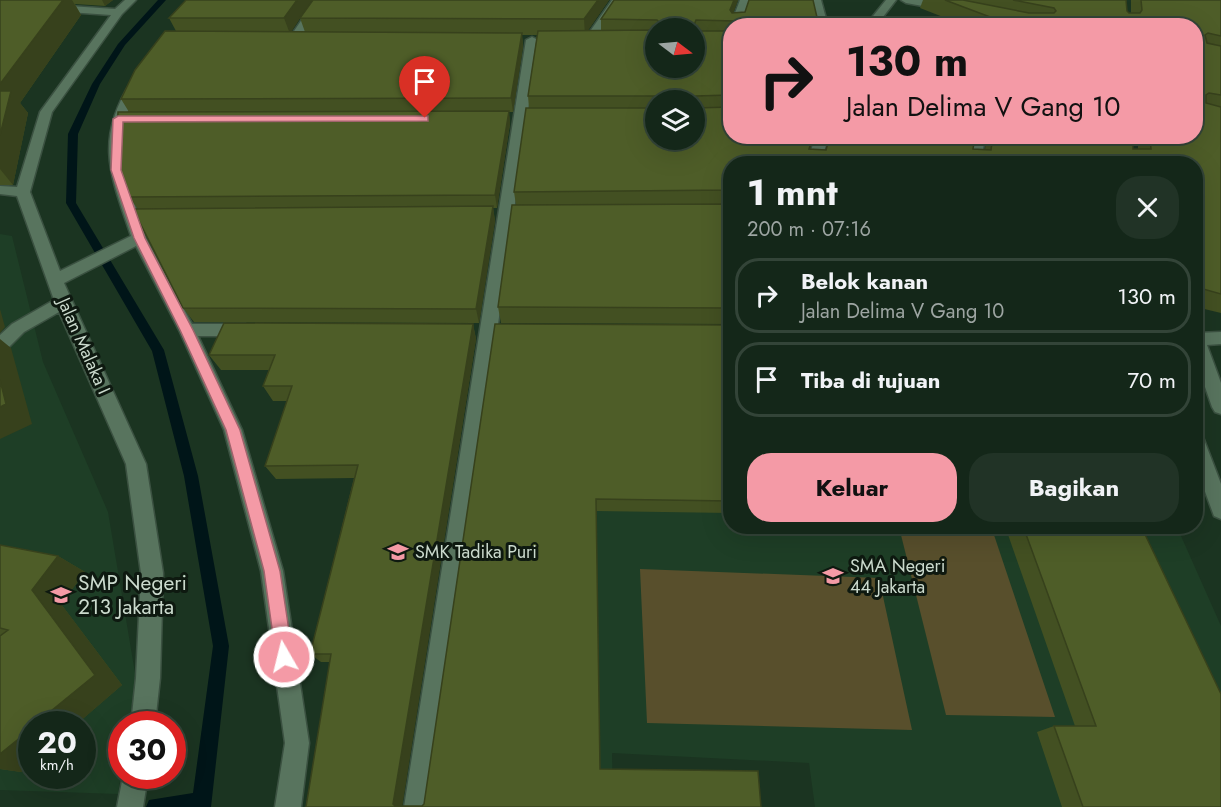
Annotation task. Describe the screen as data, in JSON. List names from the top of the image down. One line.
{"streets":{"street":["Jalan Malaka I"]},"places":{"school or university":["SMK Tadika Puri","SMA Negeri 44 Jakarta","SMP Negeri 213 Jakarta"]},"north":"right","page":{"turn":["130 m","Jalan Delima V Gang 10"],"heading":["1 mnt","200 m · 07:16"],"list":[{"name":"Belok kanan","note":"Jalan Delima V Gang 10","value":"130 m"},{"name":"Tiba di tujuan","value":"70 m"}],"buttons":["Keluar","Bagikan"],"speed":"20 km/h","limit":"30"}}
